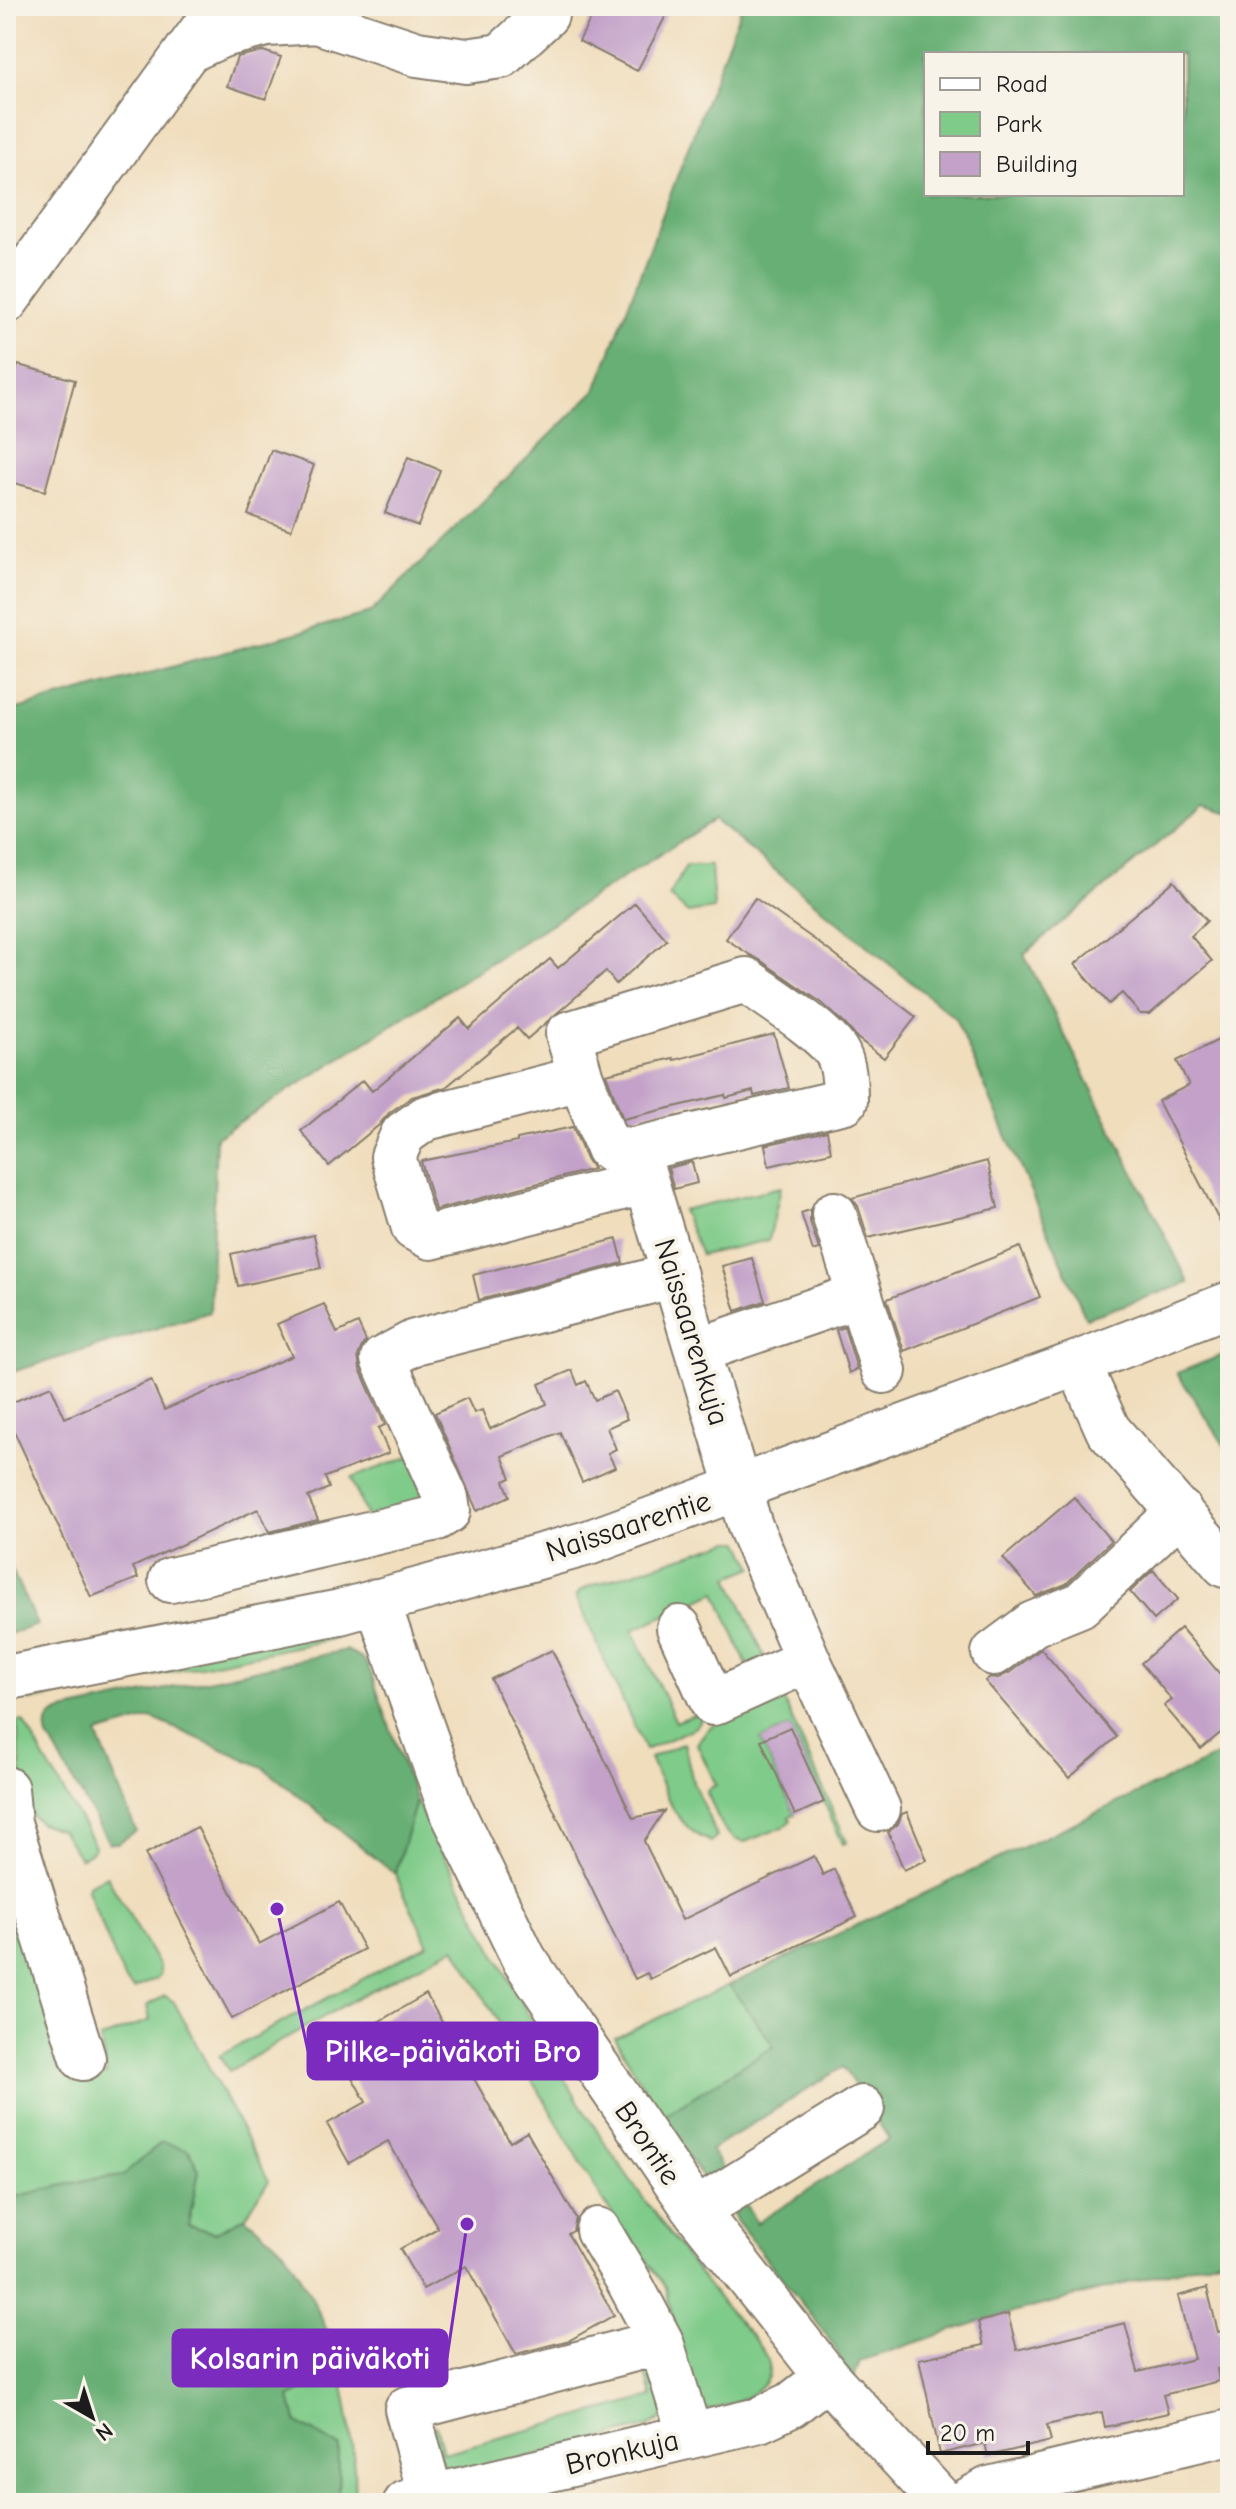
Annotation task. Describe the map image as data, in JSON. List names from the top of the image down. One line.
{"streets":{"street":["Naissaarenkuja","Naissaarentie","Brontie","Bronkuja"]},"crossings":[["Naissaarenkuja","Naissaarentie"],["Naissaarentie","Brontie"],["Brontie","Bronkuja"]],"places":["Pilke-päiväkoti Bro","Kolsarin päiväkoti"],"legend":["Road","Park","Building"],"scale_bar":"20 m","north":"bottom right"}
